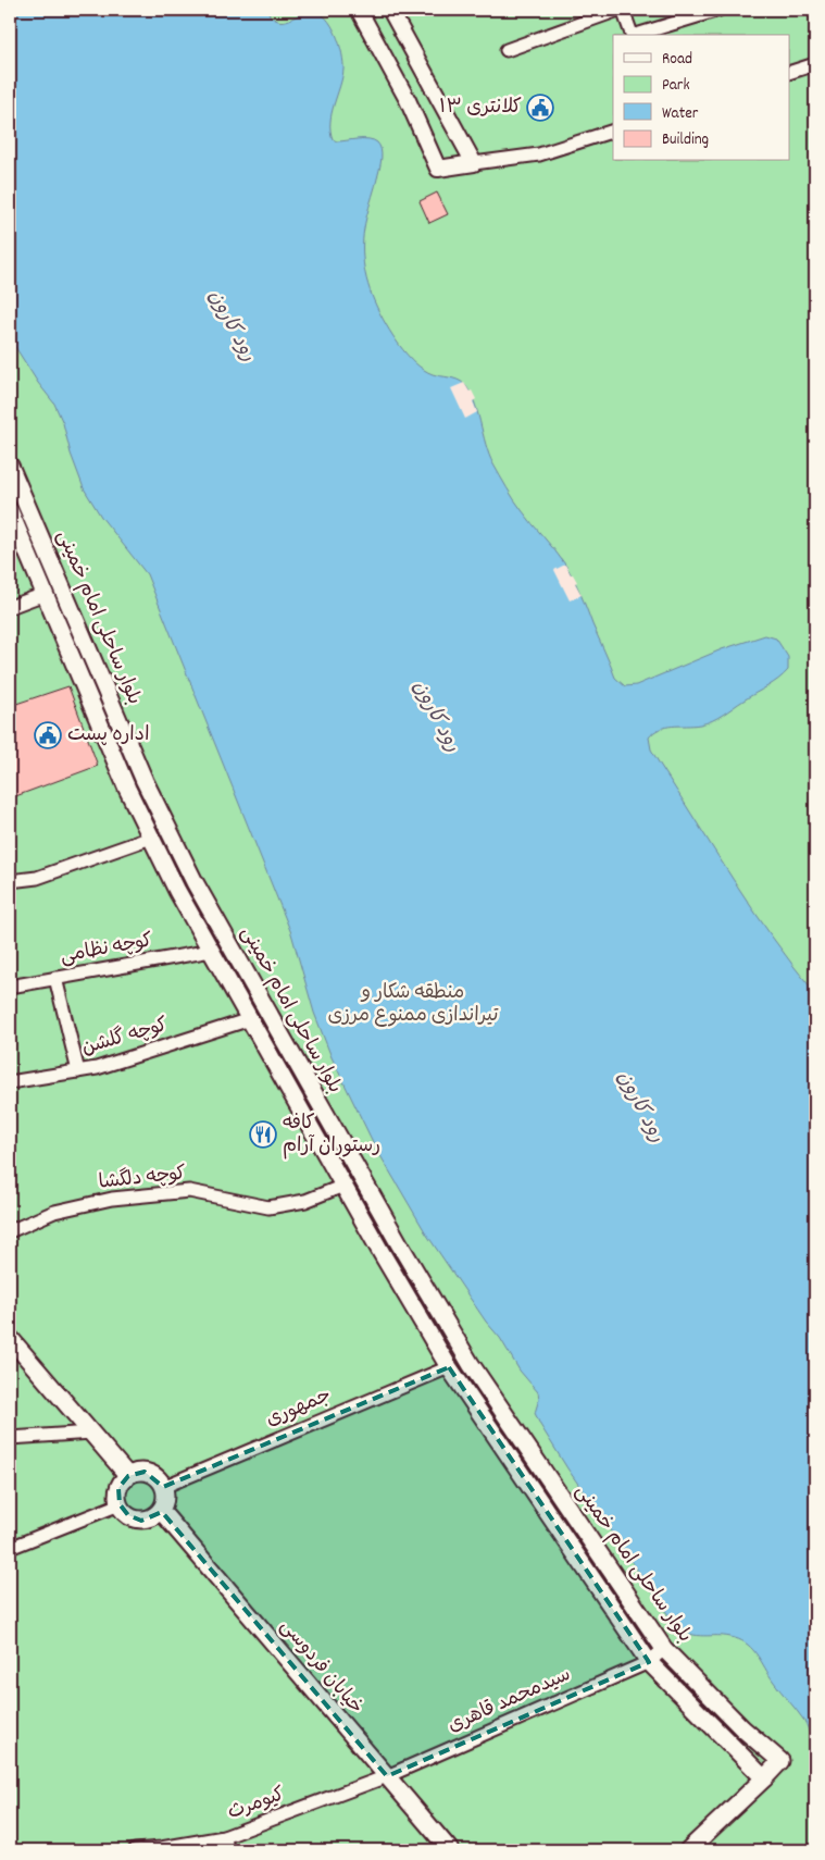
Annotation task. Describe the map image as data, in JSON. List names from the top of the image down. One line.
{"streets":{"main road":["بلوار ساحلی امام خمینی","خیابان فردوسی"],"street":["کوچه نظامی","کوچه گلشن","کوچه دلگشا","جمهوری","سیدمحمد قاهری","کیومرث"]},"crossings":[["بلوار ساحلی امام خمینی","کوچه نظامی"],["بلوار ساحلی امام خمینی","کوچه گلشن"],["بلوار ساحلی امام خمینی","کوچه دلگشا"],["بلوار ساحلی امام خمینی","جمهوری"],["بلوار ساحلی امام خمینی","سیدمحمد قاهری"],["جمهوری","خیابان فردوسی"],["خیابان فردوسی","سیدمحمد قاهری"],["خیابان فردوسی","کیومرث"],["سیدمحمد قاهری","کیومرث"]],"water":["رود کارون"],"parks":["منطقه شکار و تیراندازی ممنوع مرزی"],"places":{"public building":["کلانتری ۱۳","اداره پست"],"restaurant":["کافه رستوران آرام"]},"legend":["Road","Park","Water","Building"]}
